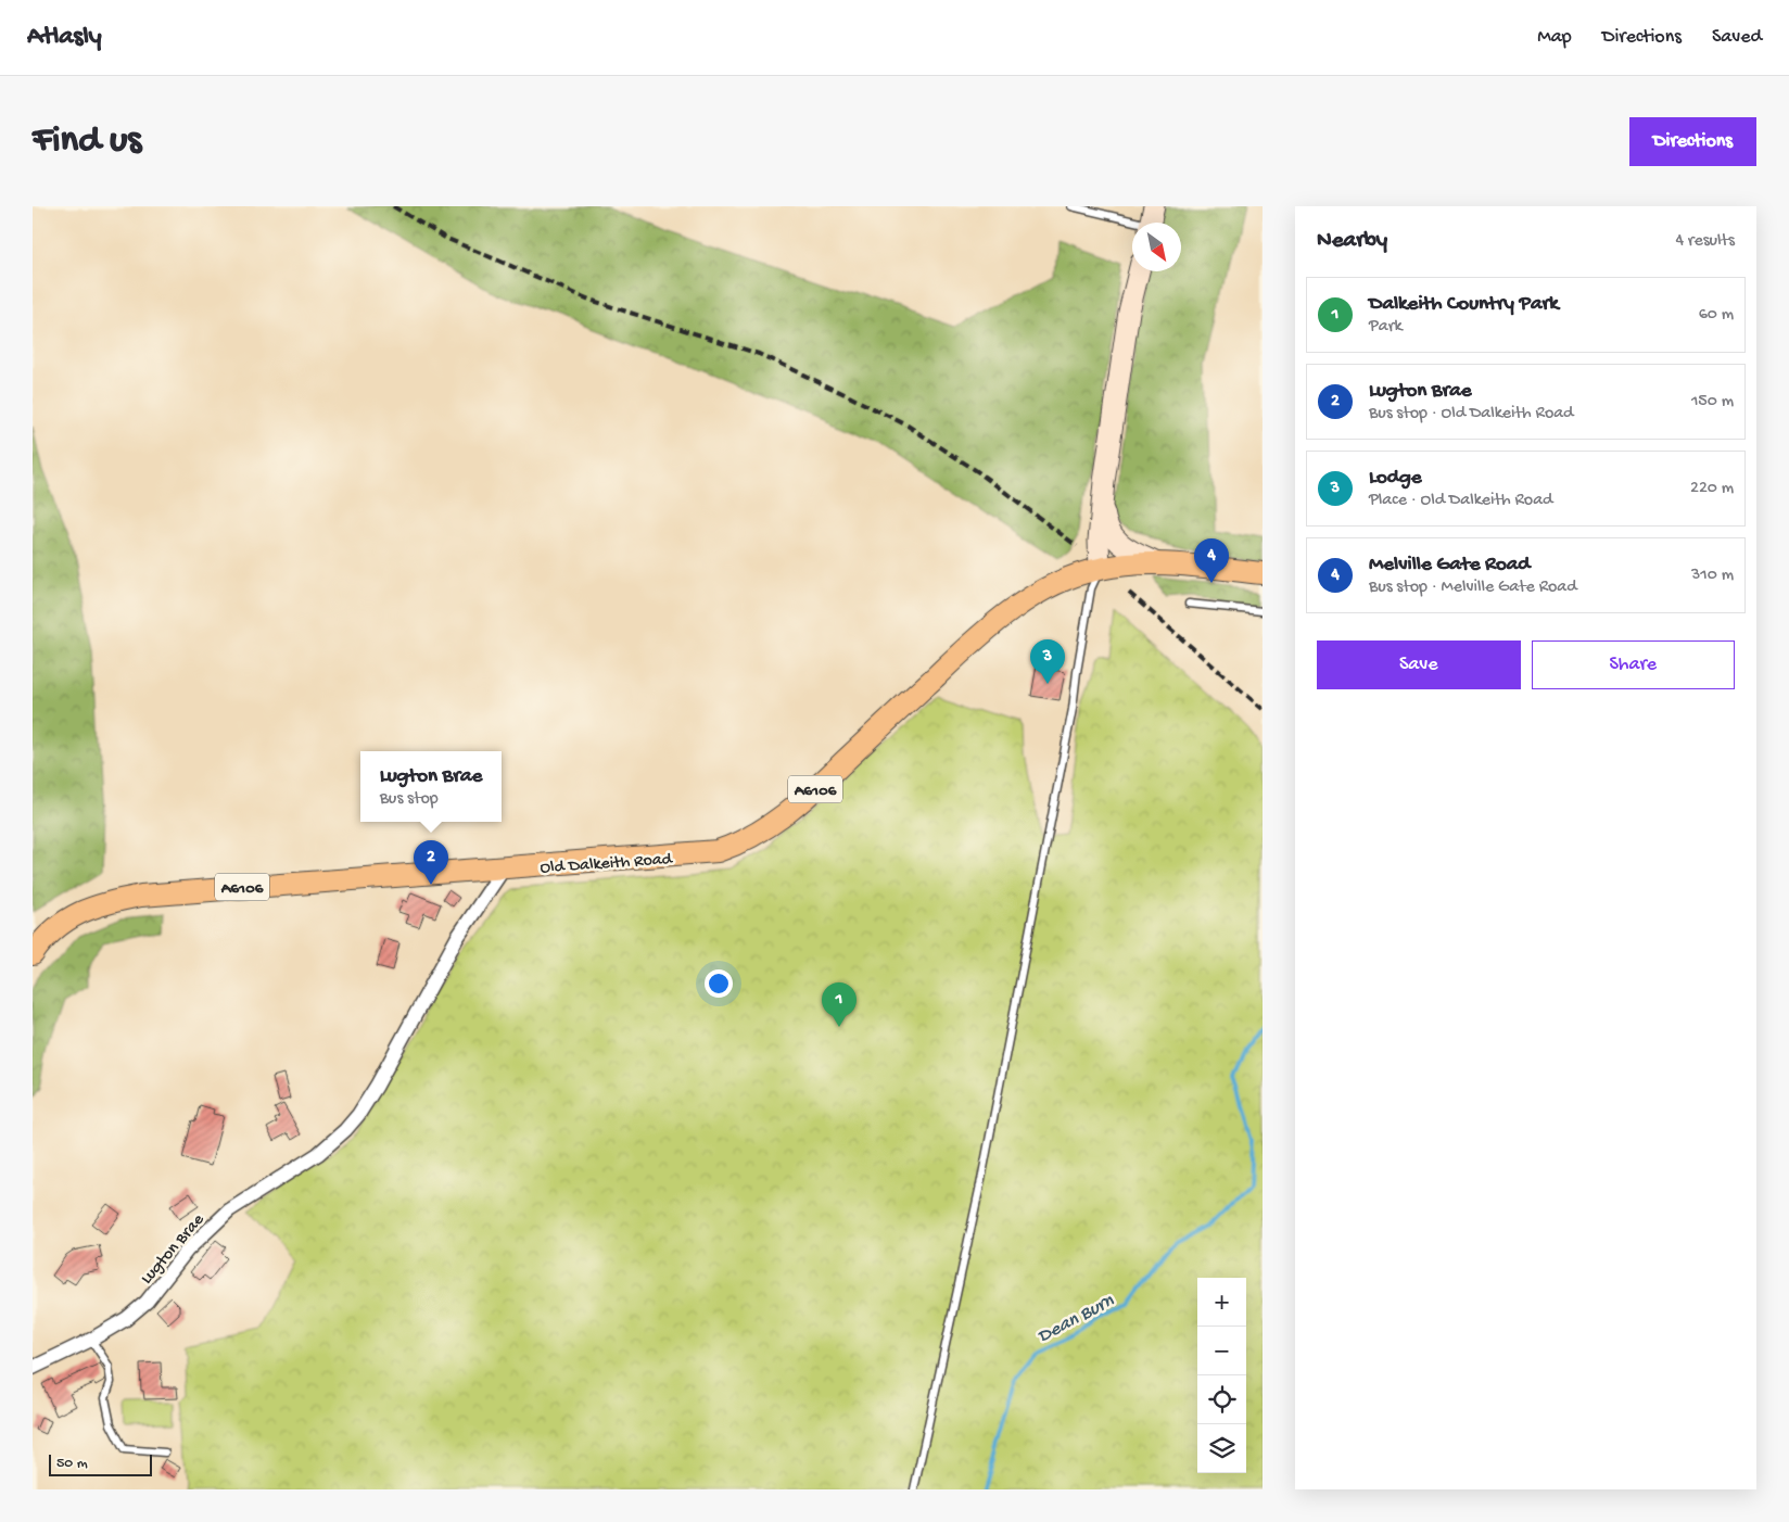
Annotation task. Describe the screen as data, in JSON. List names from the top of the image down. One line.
{"streets":{"main road":["A6106","Old Dalkeith Road"],"street":["Lugton Brae"]},"crossings":[["A6106","Old Dalkeith Road"],["Old Dalkeith Road","Lugton Brae"]],"water":["Dean Burn"],"scale_bar":"50 m","north":"bottom right","page":{"header":"Atlasly","nav":["Map","Directions","Saved"],"buttons":["Directions",["Save","Share"]],"title":"Find us","heading":["Nearby","4 results"],"list":[{"mark":"1","name":"Dalkeith Country Park","note":"Park","value":"60 m"},{"mark":"2","name":"Lugton Brae","note":"Bus stop · Old Dalkeith Road","value":"150 m"},{"mark":"3","name":"Lodge","note":"Place · Old Dalkeith Road","value":"220 m"},{"mark":"4","name":"Melville Gate Road","note":"Bus stop · Melville Gate Road","value":"310 m"}],"pins":["4","3","2","1"],"popup":["Lugton Brae","Bus stop"],"map_buttons":["+","−"],"scale":"50 m"}}
